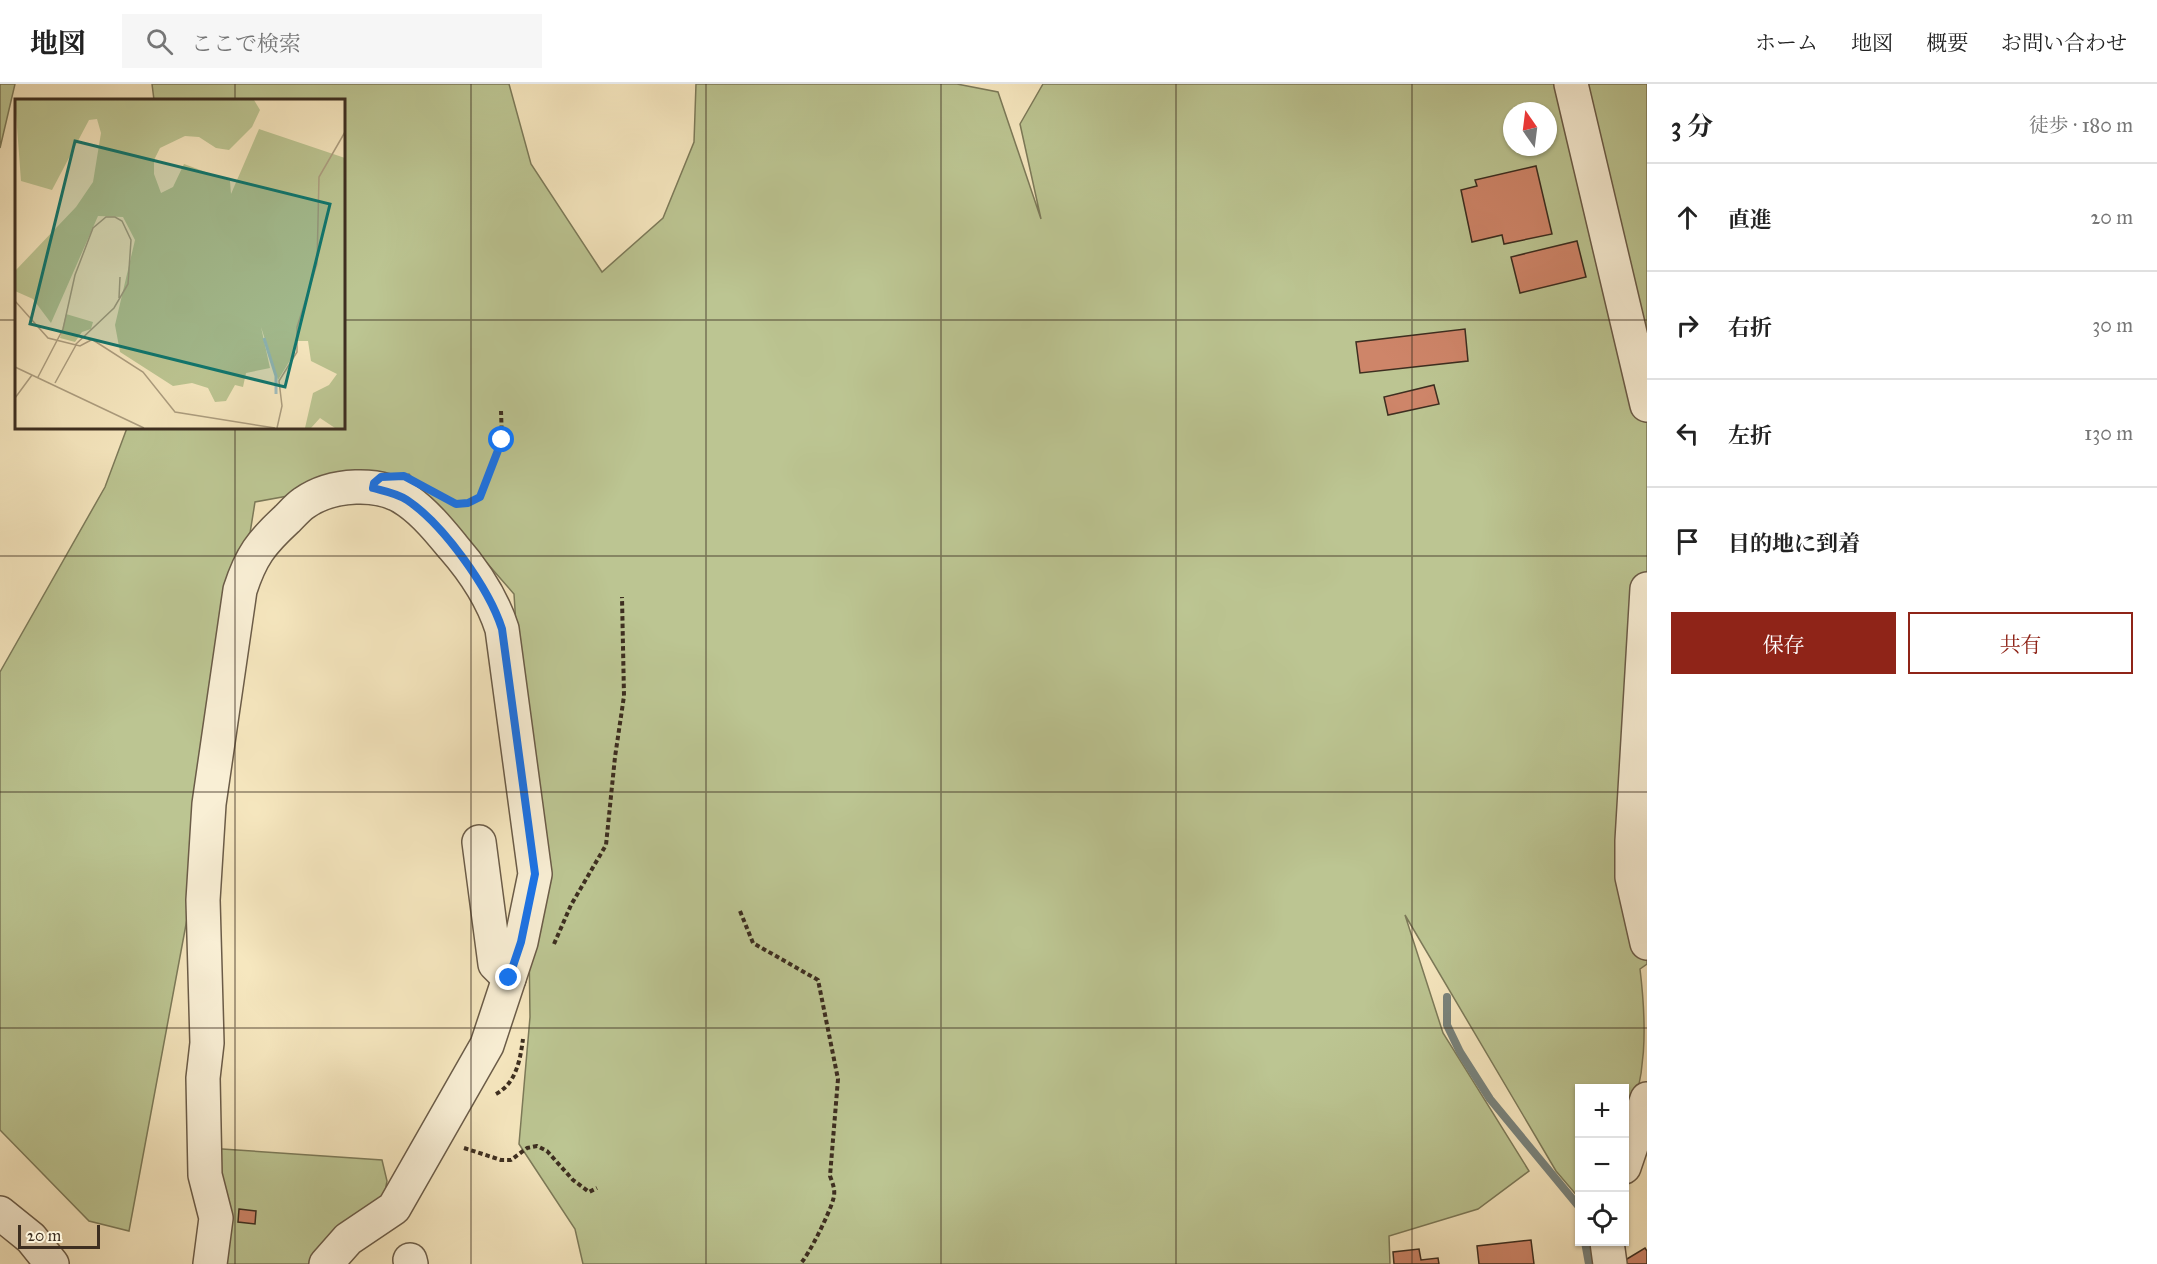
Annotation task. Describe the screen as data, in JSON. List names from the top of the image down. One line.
{"scale_bar":"20 m","north":"top","page":{"header":"地図","search":"ここで検索","nav":["ホーム","地図","概要","お問い合わせ"],"heading":["3 分","徒歩 · 180 m"],"list":[["直進","20 m"],["右折","30 m"],["左折","130 m"],"目的地に到着"],"buttons":["保存","共有"],"map_buttons":["+","−"],"scale":"20 m"}}
